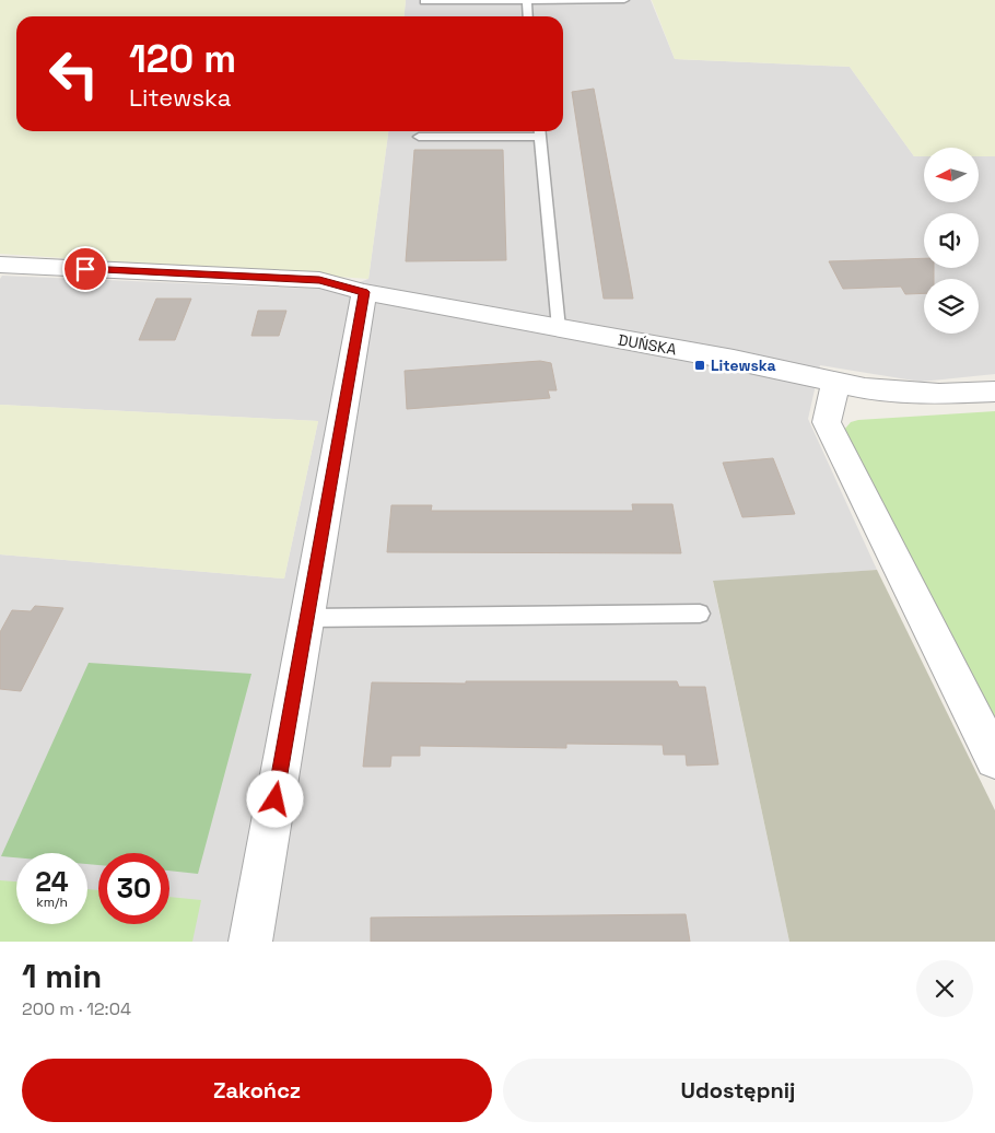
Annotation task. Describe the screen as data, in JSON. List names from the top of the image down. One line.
{"streets":{"street":["DUŃSKA"]},"places":{"transit":["Litewska"]},"north":"left","page":{"turn":["120 m","Litewska"],"speed":"24 km/h","limit":"30","heading":["1 min","200 m · 12:04"],"buttons":["Zakończ","Udostępnij"]}}
